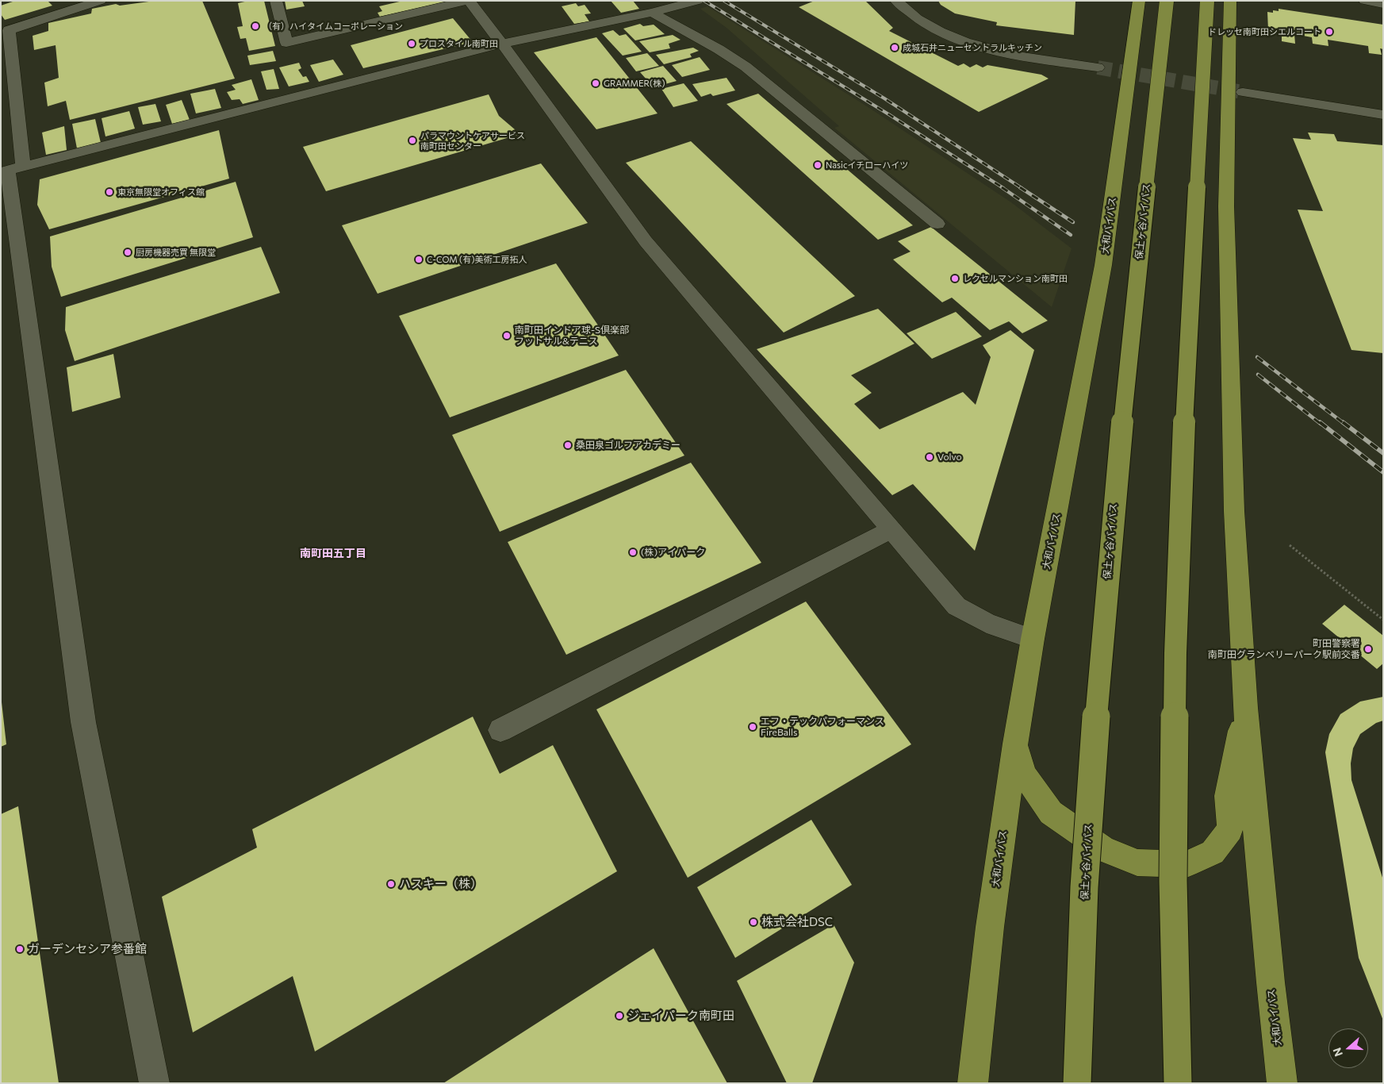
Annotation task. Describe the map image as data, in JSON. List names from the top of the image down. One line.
{"streets":{"highway":["保土ヶ谷バイパス","大和バイパス"]},"districts":["南町田五丁目"],"places":["（有）ハイタイムコーポレーション","ドレッセ南町田シエルコート","プロスタイル南町田","成城石井ニューセントラルキッチン","GRAMMER(株)","パラマウントケアサービス 南町田センター","Nasicイチローハイツ","東京無限堂オフィス館","厨房機器売買 無限堂","C-COM (有)美術工房拓人","レクセルマンション南町田","南町田インドア球-S倶楽部 フットサル&テニス","桑田泉ゴルフアカデミー","Volvo","(株)アイパーク","町田警察署 南町田グランベリーパーク駅前交番","エフ・テックパフォーマンス FireBalls","ハスキー（株）","株式会社DSC","ガーデンセシア参番館","ジェイパーク南町田"],"north":"left"}
